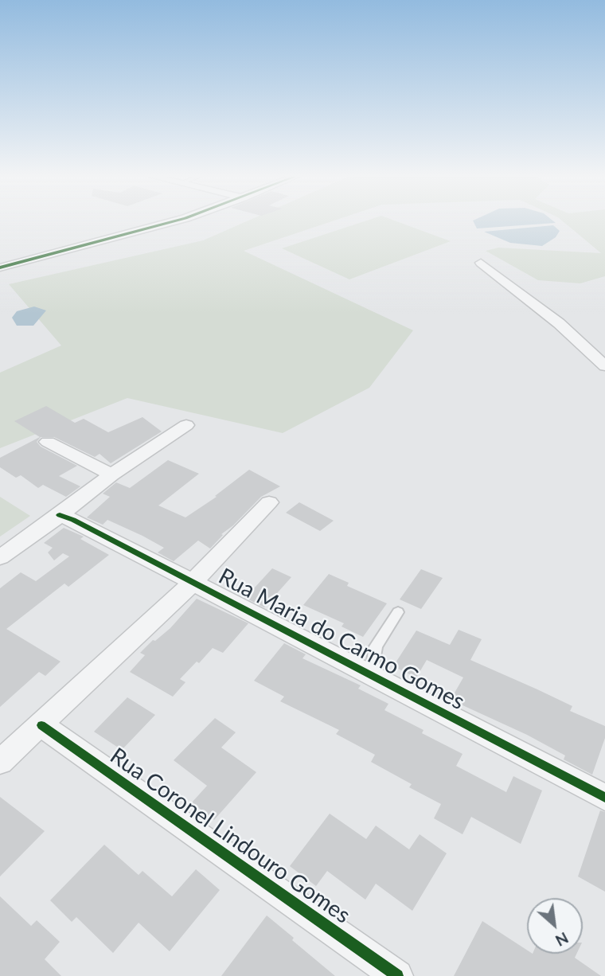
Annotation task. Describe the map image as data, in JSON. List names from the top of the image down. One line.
{"streets":{"street":["Rua Maria do Carmo Gomes","Rua Coronel Lindouro Gomes"]},"north":"bottom right"}
